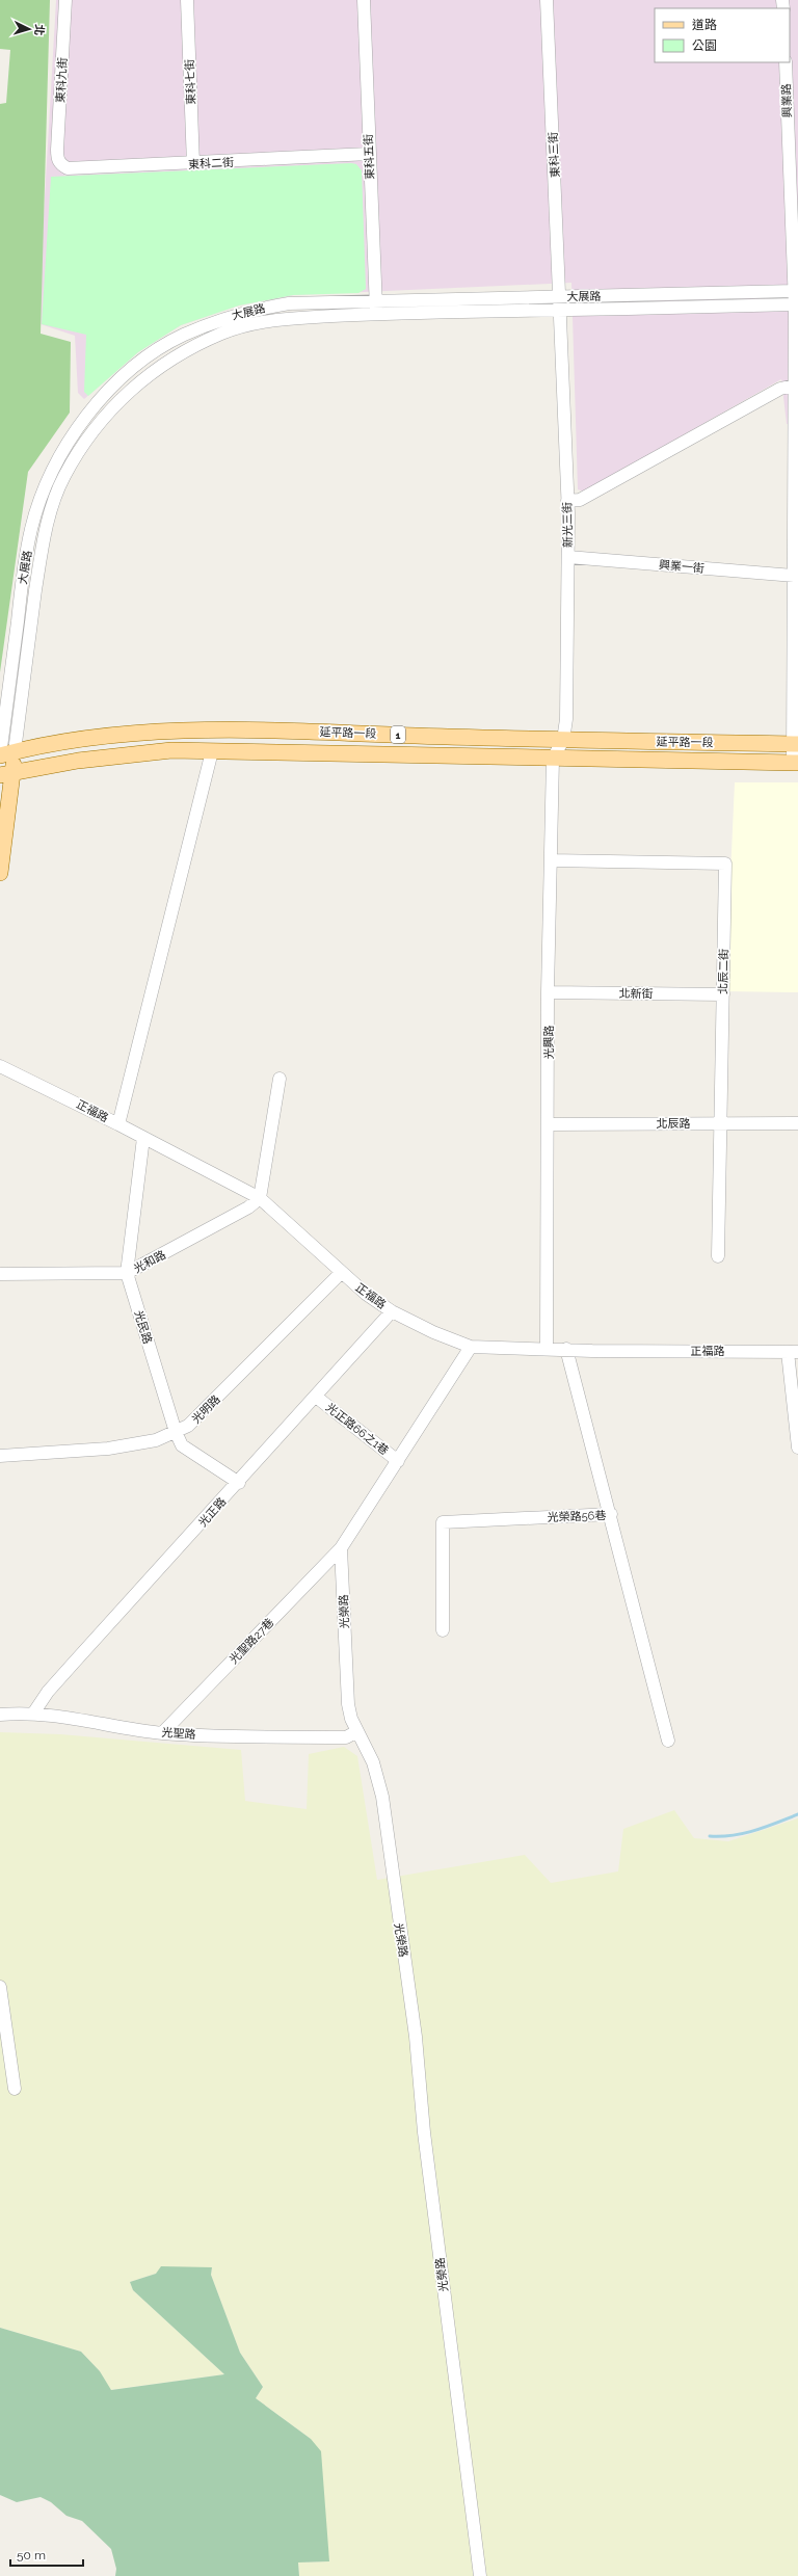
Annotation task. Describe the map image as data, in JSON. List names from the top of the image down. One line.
{"streets":{"main road":["延平路一段","1"],"street":["東科九街","東科七街","興業路","東科三街","東科五街","東科二街","大展路","新光三街","興業一街","北辰二街","北新街","光興路","正福路","北辰路","光和路","光民路","光明路","光正路66之1巷","光正路","光榮路56巷","光榮路","光聖路27巷","光聖路"]},"crossings":[["東科九街","東科二街"],["東科七街","東科二街"],["興業路","大展路"],["興業路","興業一街"],["興業路","延平路一段"],["東科三街","大展路"],["東科三街","新光三街"],["東科五街","東科二街"],["東科五街","大展路"],["大展路","新光三街"],["大展路","延平路一段"],["新光三街","興業一街"],["新光三街","延平路一段"],["新光三街","光興路"],["延平路一段","光興路"],["北辰二街","北新街"],["北辰二街","光興路"],["北辰二街","北辰路"],["北新街","光興路"],["光興路","正福路"],["光興路","北辰路"],["正福路","光和路"],["正福路","光民路"],["正福路","光明路"],["正福路","光正路"],["光和路","光民路"],["光民路","光明路"],["光民路","光正路"],["光正路66之1巷","光正路"],["光正路","光聖路"],["光榮路","光聖路27巷"],["光榮路","光聖路"],["光聖路27巷","光聖路"]],"legend":["道路","公園"],"scale_bar":"50 m","north":"right"}
